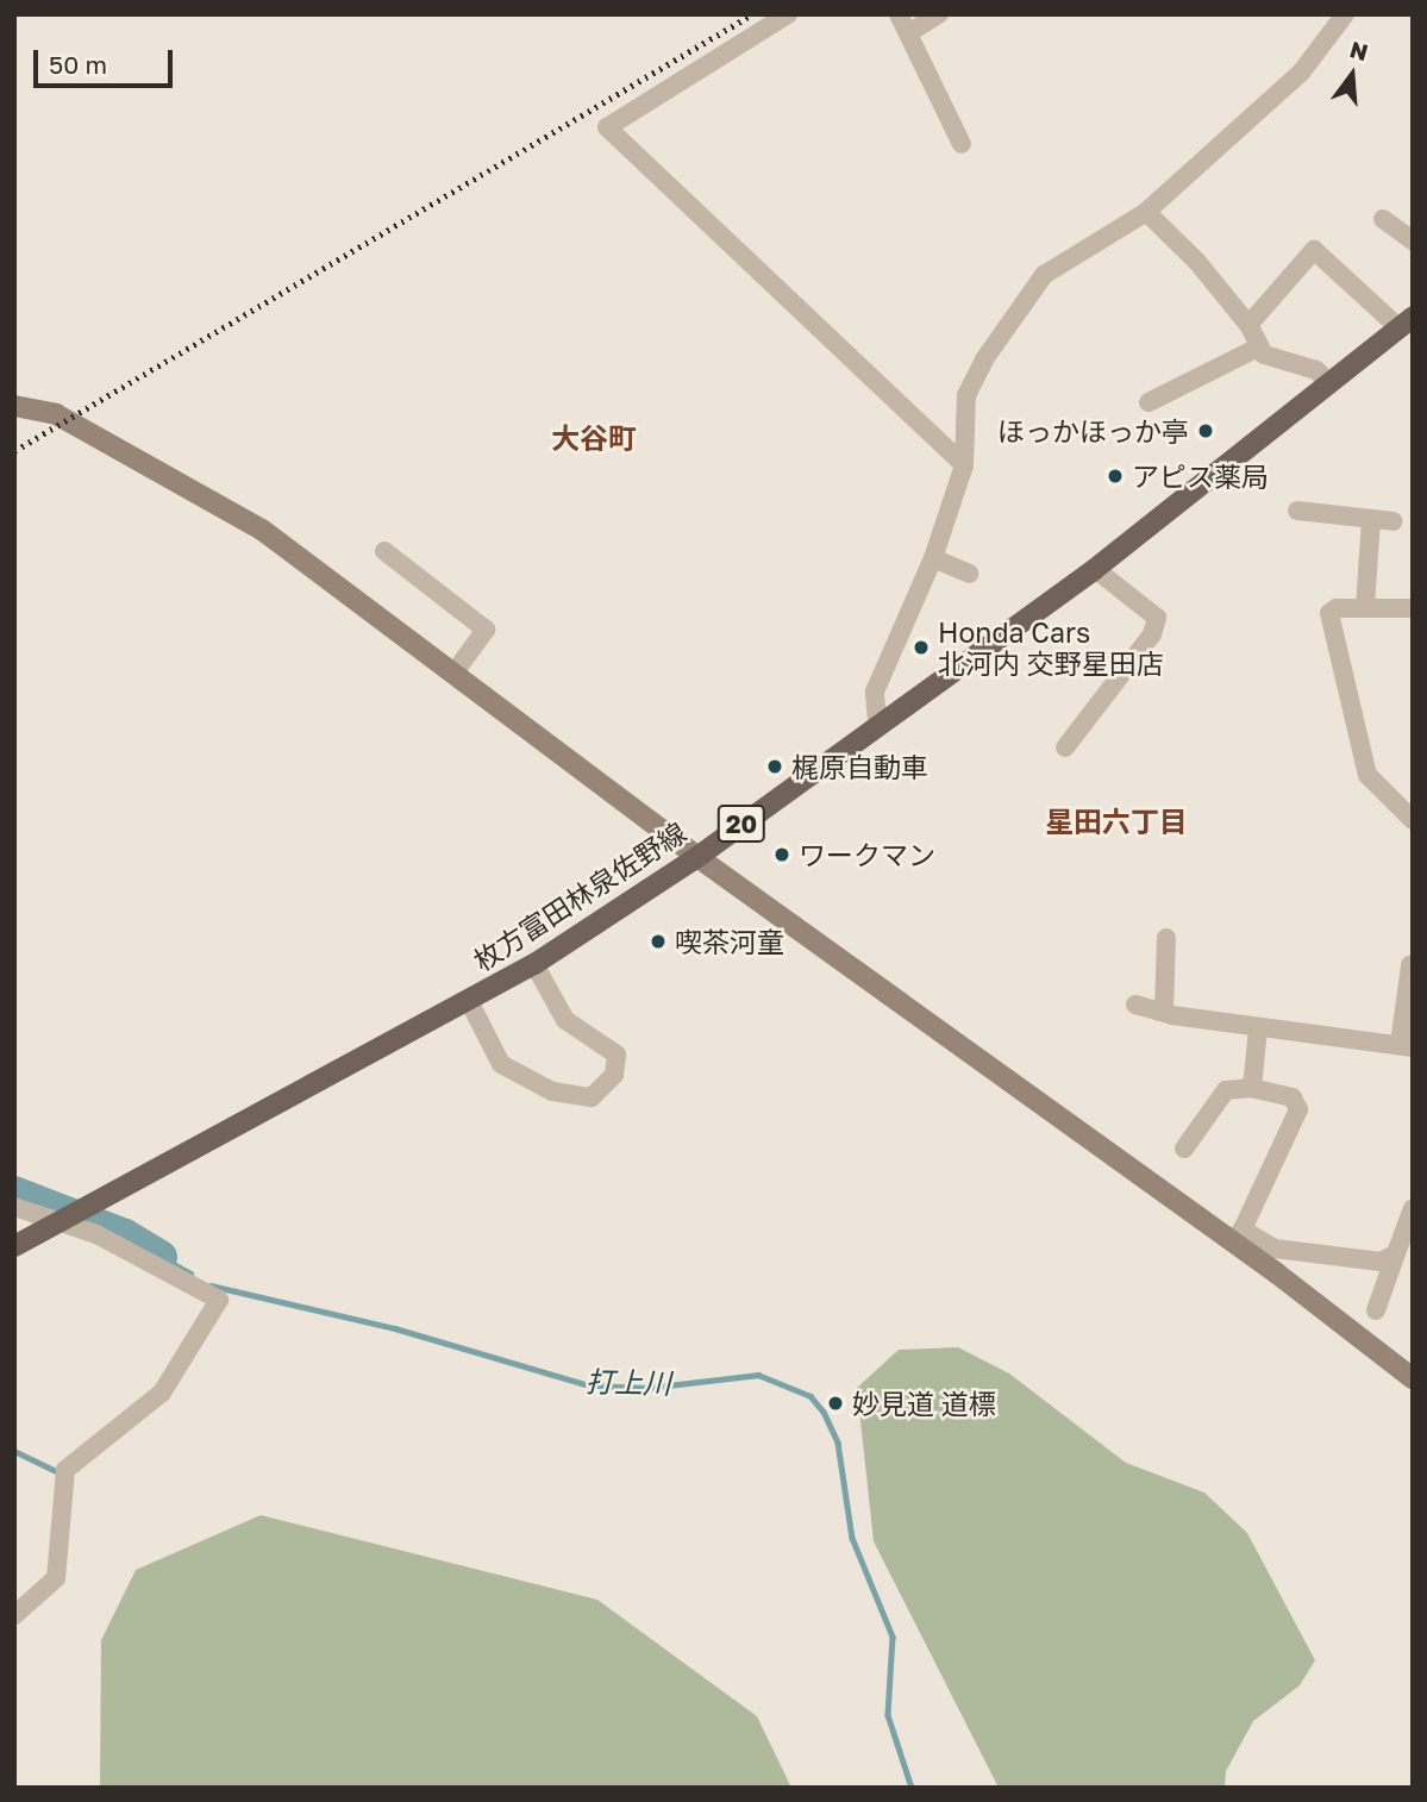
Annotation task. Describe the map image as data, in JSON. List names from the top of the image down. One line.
{"streets":{"main road":["20","枚方富田林泉佐野線"]},"districts":["大谷町","星田六丁目"],"water":["打上川"],"places":["ほっかほっか亭","アピス薬局","Honda Cars 北河内 交野星田店","梶原自動車","ワークマン","喫茶河童","妙見道 道標"],"scale_bar":"50 m","north":"top"}
